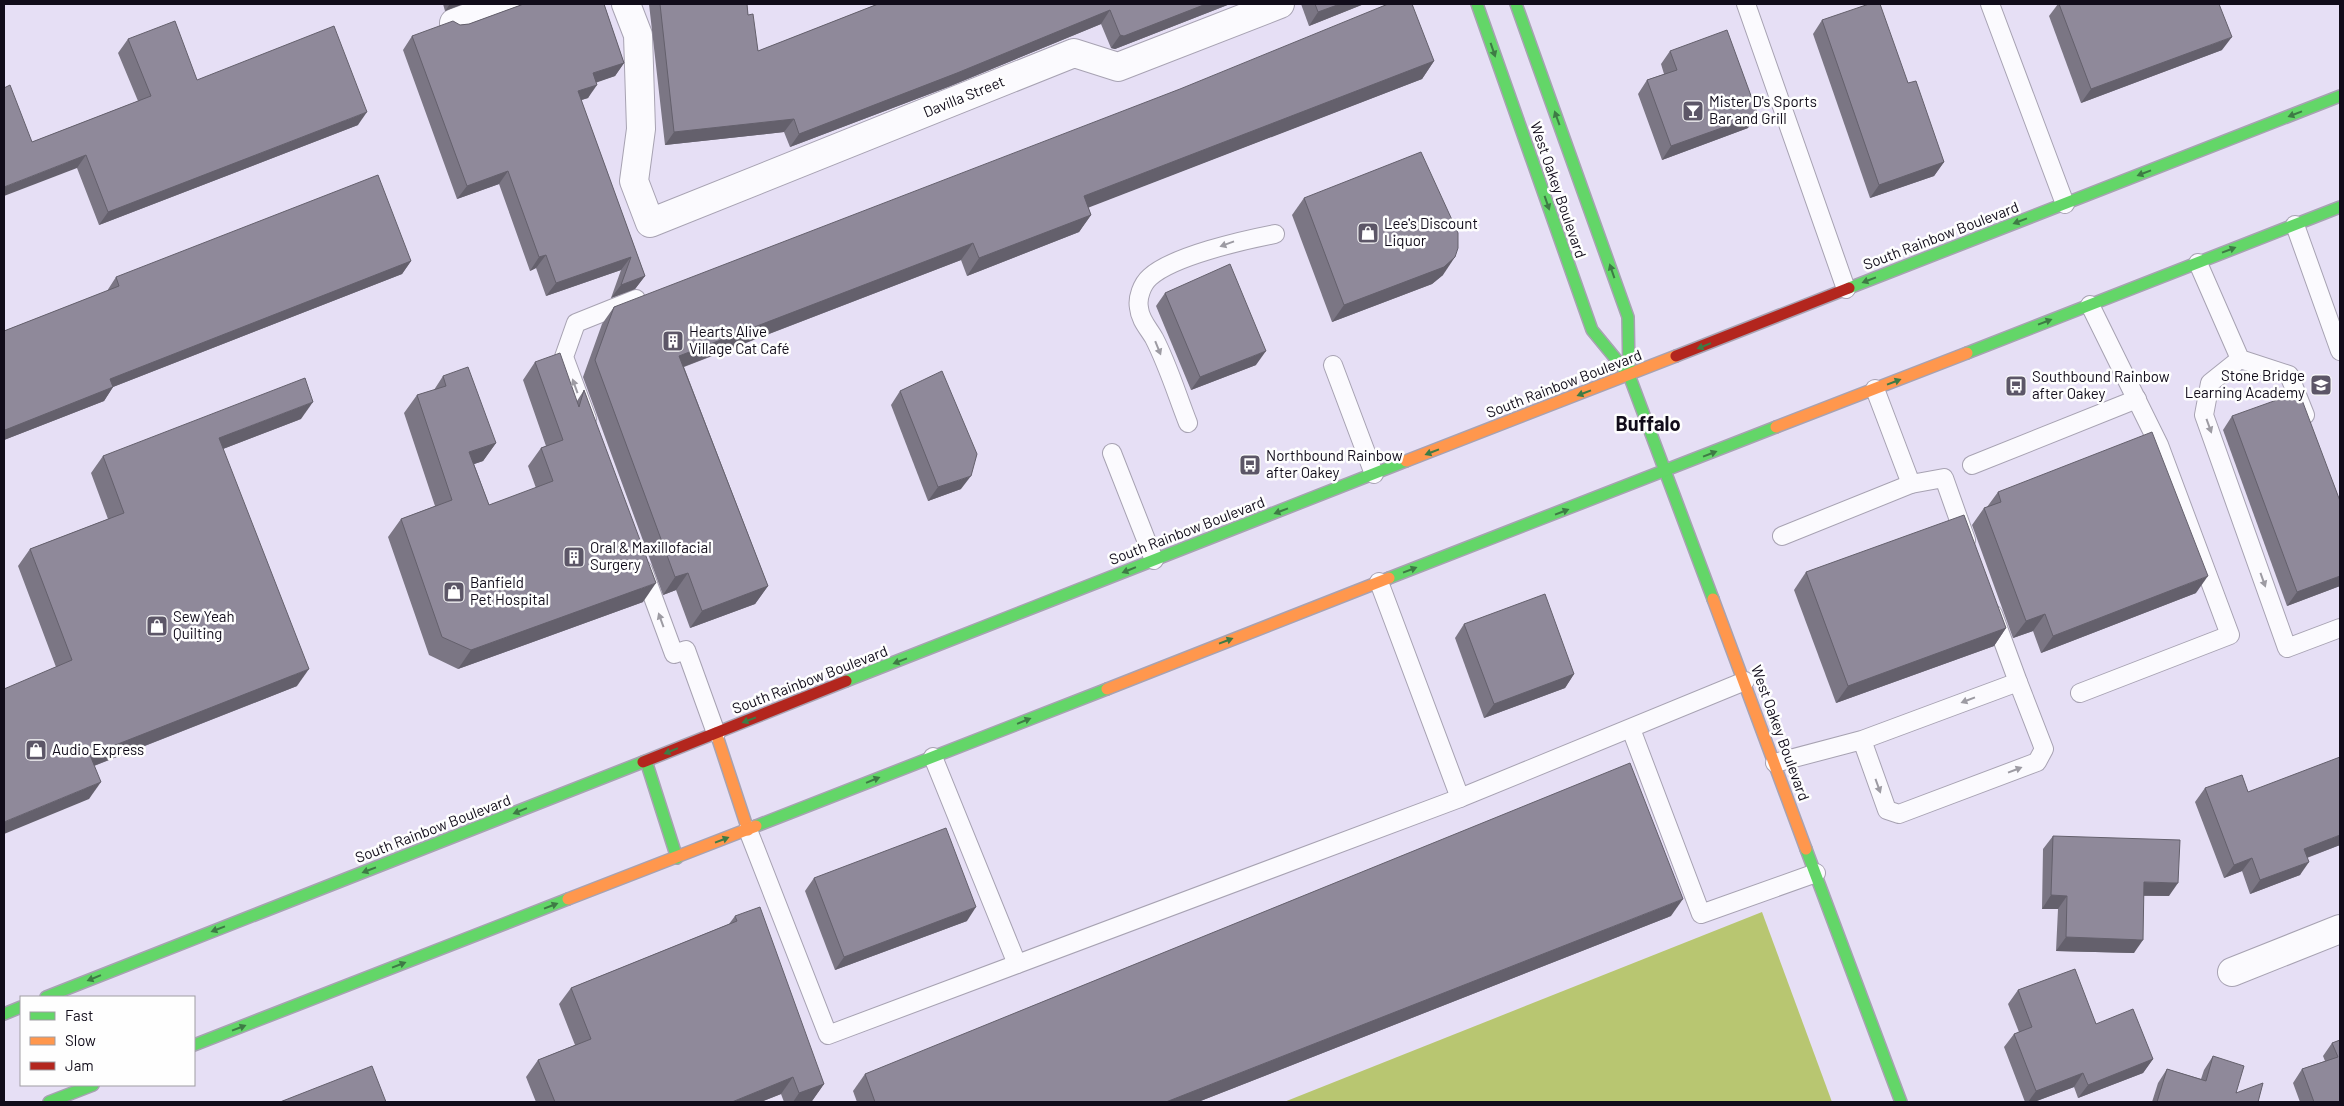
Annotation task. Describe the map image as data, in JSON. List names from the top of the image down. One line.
{"streets":{"main road":["West Oakey Boulevard","South Rainbow Boulevard"],"street":["Davilla Street"]},"crossings":[["West Oakey Boulevard","South Rainbow Boulevard"]],"one_way":["South Rainbow Boulevard"],"districts":["Buffalo"],"places":{"bar":["Mister D's Sports Bar and Grill"],"shop":["Lee's Discount Liquor","Banfield Pet Hospital","Sew Yeah Quilting","Audio Express"],"building":["Hearts Alive Village Cat Café","Oral & Maxillofacial Surgery"],"school or university":["Stone Bridge Learning Academy"],"bus stop":["Southbound Rainbow after Oakey","Northbound Rainbow after Oakey"]},"legend":["Fast","Slow","Jam"]}
